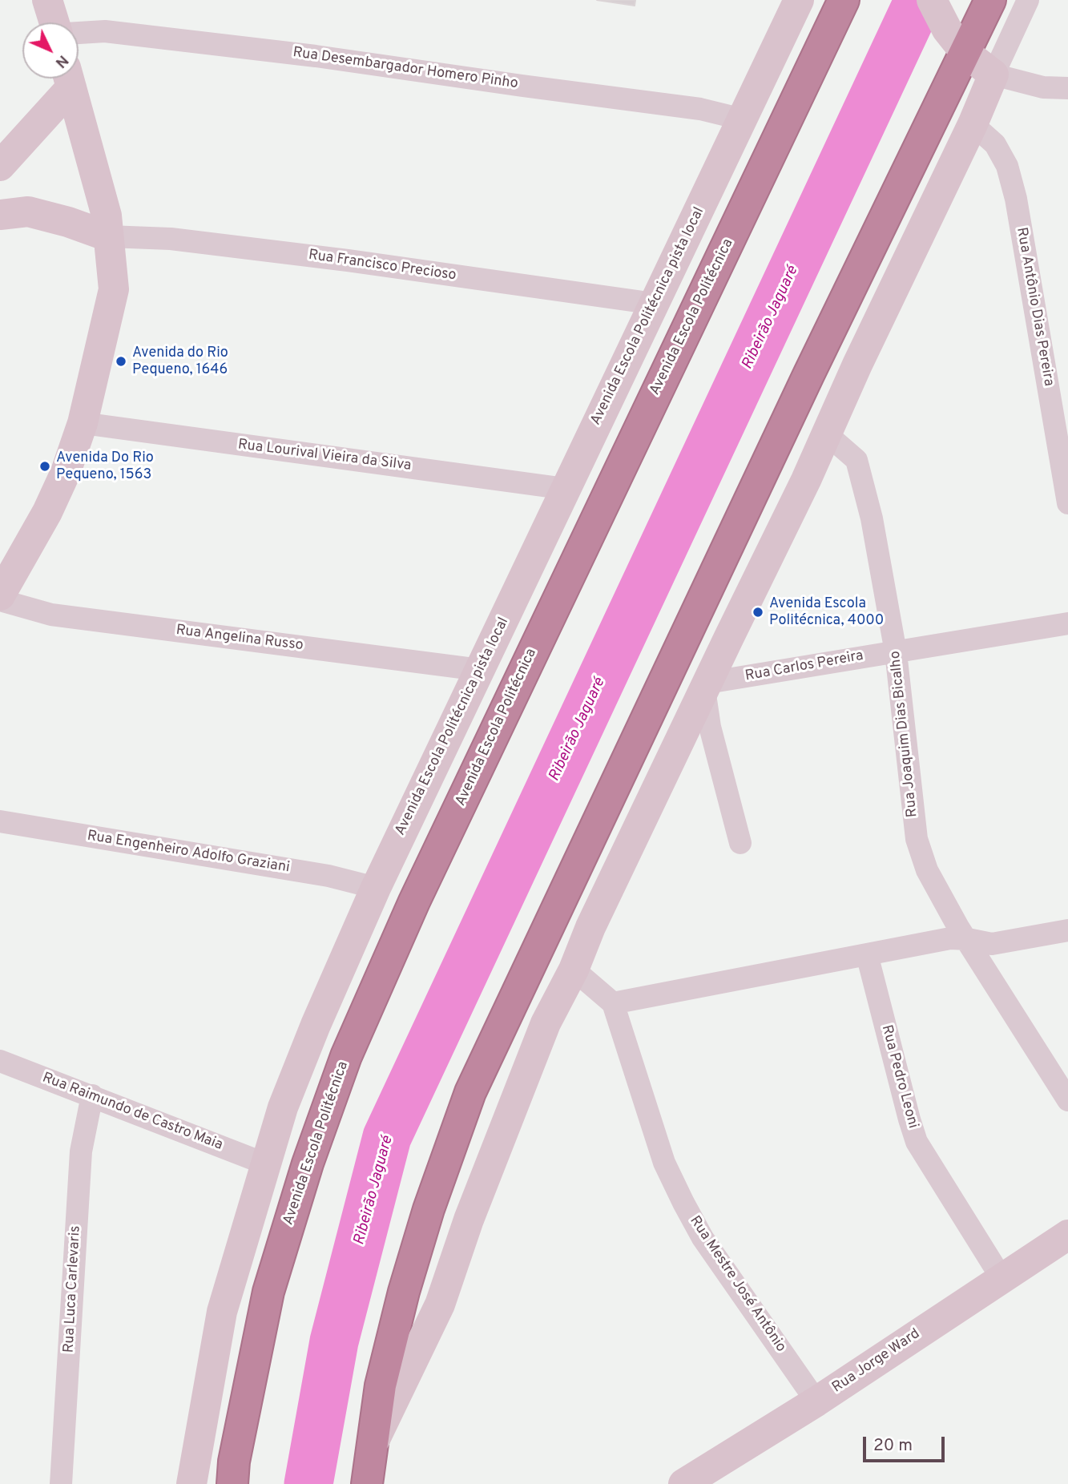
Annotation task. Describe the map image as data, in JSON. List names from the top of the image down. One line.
{"streets":{"highway":["Avenida Escola Politécnica"],"main road":["Avenida Escola Politécnica pista local","Rua Jorge Ward"],"street":["Rua Desembargador Homero Pinho","Rua Francisco Precioso","Rua Antônio Dias Pereira","Rua Lourival Vieira da Silva","Rua Angelina Russo","Rua Carlos Pereira","Rua Joaquim Dias Bicalho","Rua Engenheiro Adolfo Graziani","Rua Pedro Leoni","Rua Raimundo de Castro Maia","Rua Mestre José Antônio","Rua Luca Carlevaris"]},"crossings":[["Rua Desembargador Homero Pinho","Avenida Escola Politécnica pista local"],["Rua Francisco Precioso","Avenida Escola Politécnica pista local"],["Avenida Escola Politécnica pista local","Rua Lourival Vieira da Silva"],["Avenida Escola Politécnica pista local","Rua Angelina Russo"],["Avenida Escola Politécnica pista local","Rua Engenheiro Adolfo Graziani"],["Avenida Escola Politécnica pista local","Rua Raimundo de Castro Maia"],["Rua Carlos Pereira","Rua Joaquim Dias Bicalho"],["Rua Pedro Leoni","Rua Jorge Ward"],["Rua Raimundo de Castro Maia","Rua Luca Carlevaris"],["Rua Mestre José Antônio","Rua Jorge Ward"]],"water":["Ribeirão Jaguaré"],"places":["Avenida do Rio Pequeno, 1646","Avenida Do Rio Pequeno, 1563","Avenida Escola Politécnica, 4000"],"scale_bar":"20 m","north":"bottom right"}
